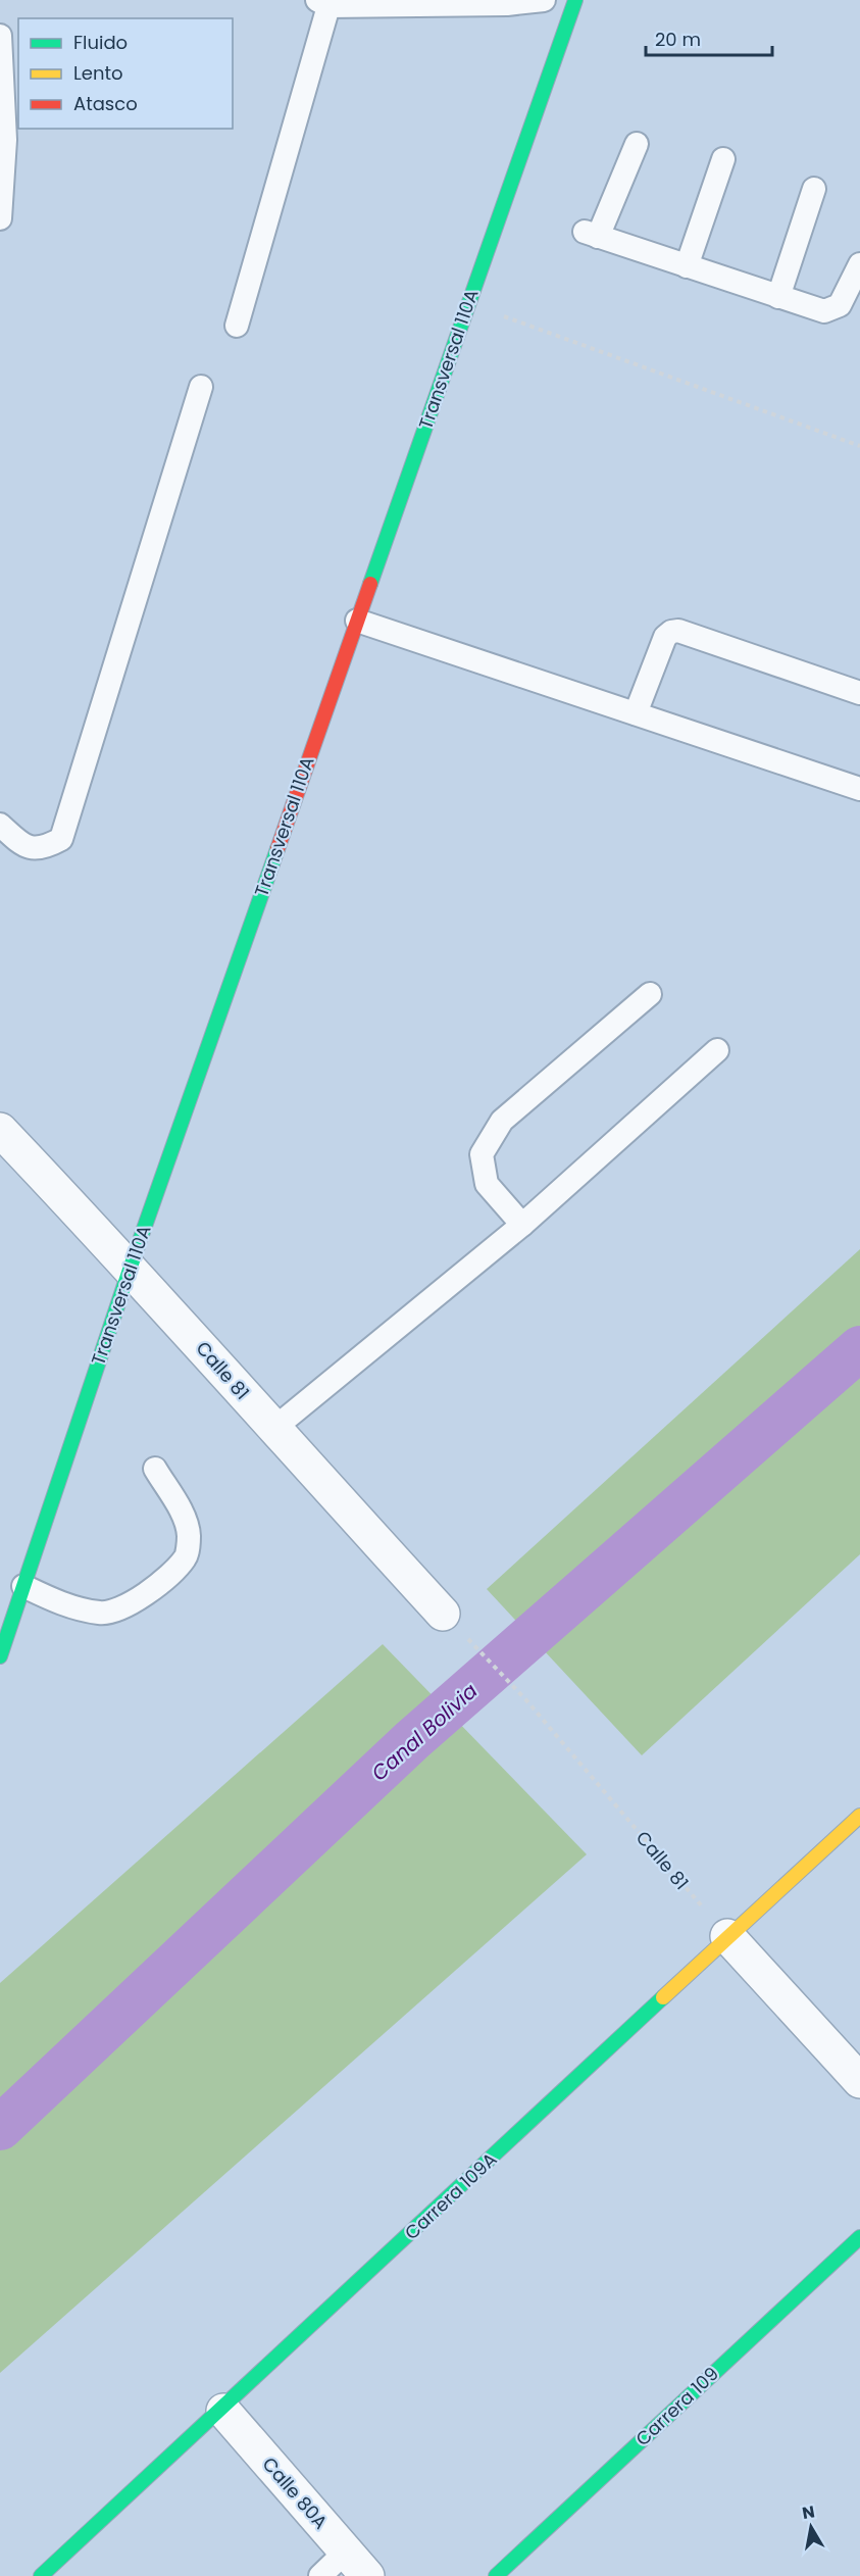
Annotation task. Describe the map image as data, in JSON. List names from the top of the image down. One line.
{"streets":{"street":["Transversal 110A","Calle 81","Carrera 109A","Carrera 109","Calle 80A"]},"crossings":[["Transversal 110A","Calle 81"],["Calle 81","Carrera 109A"],["Carrera 109A","Calle 80A"]],"water":["Canal Bolivia"],"legend":["Fluido","Lento","Atasco"],"scale_bar":"20 m","north":"top"}
